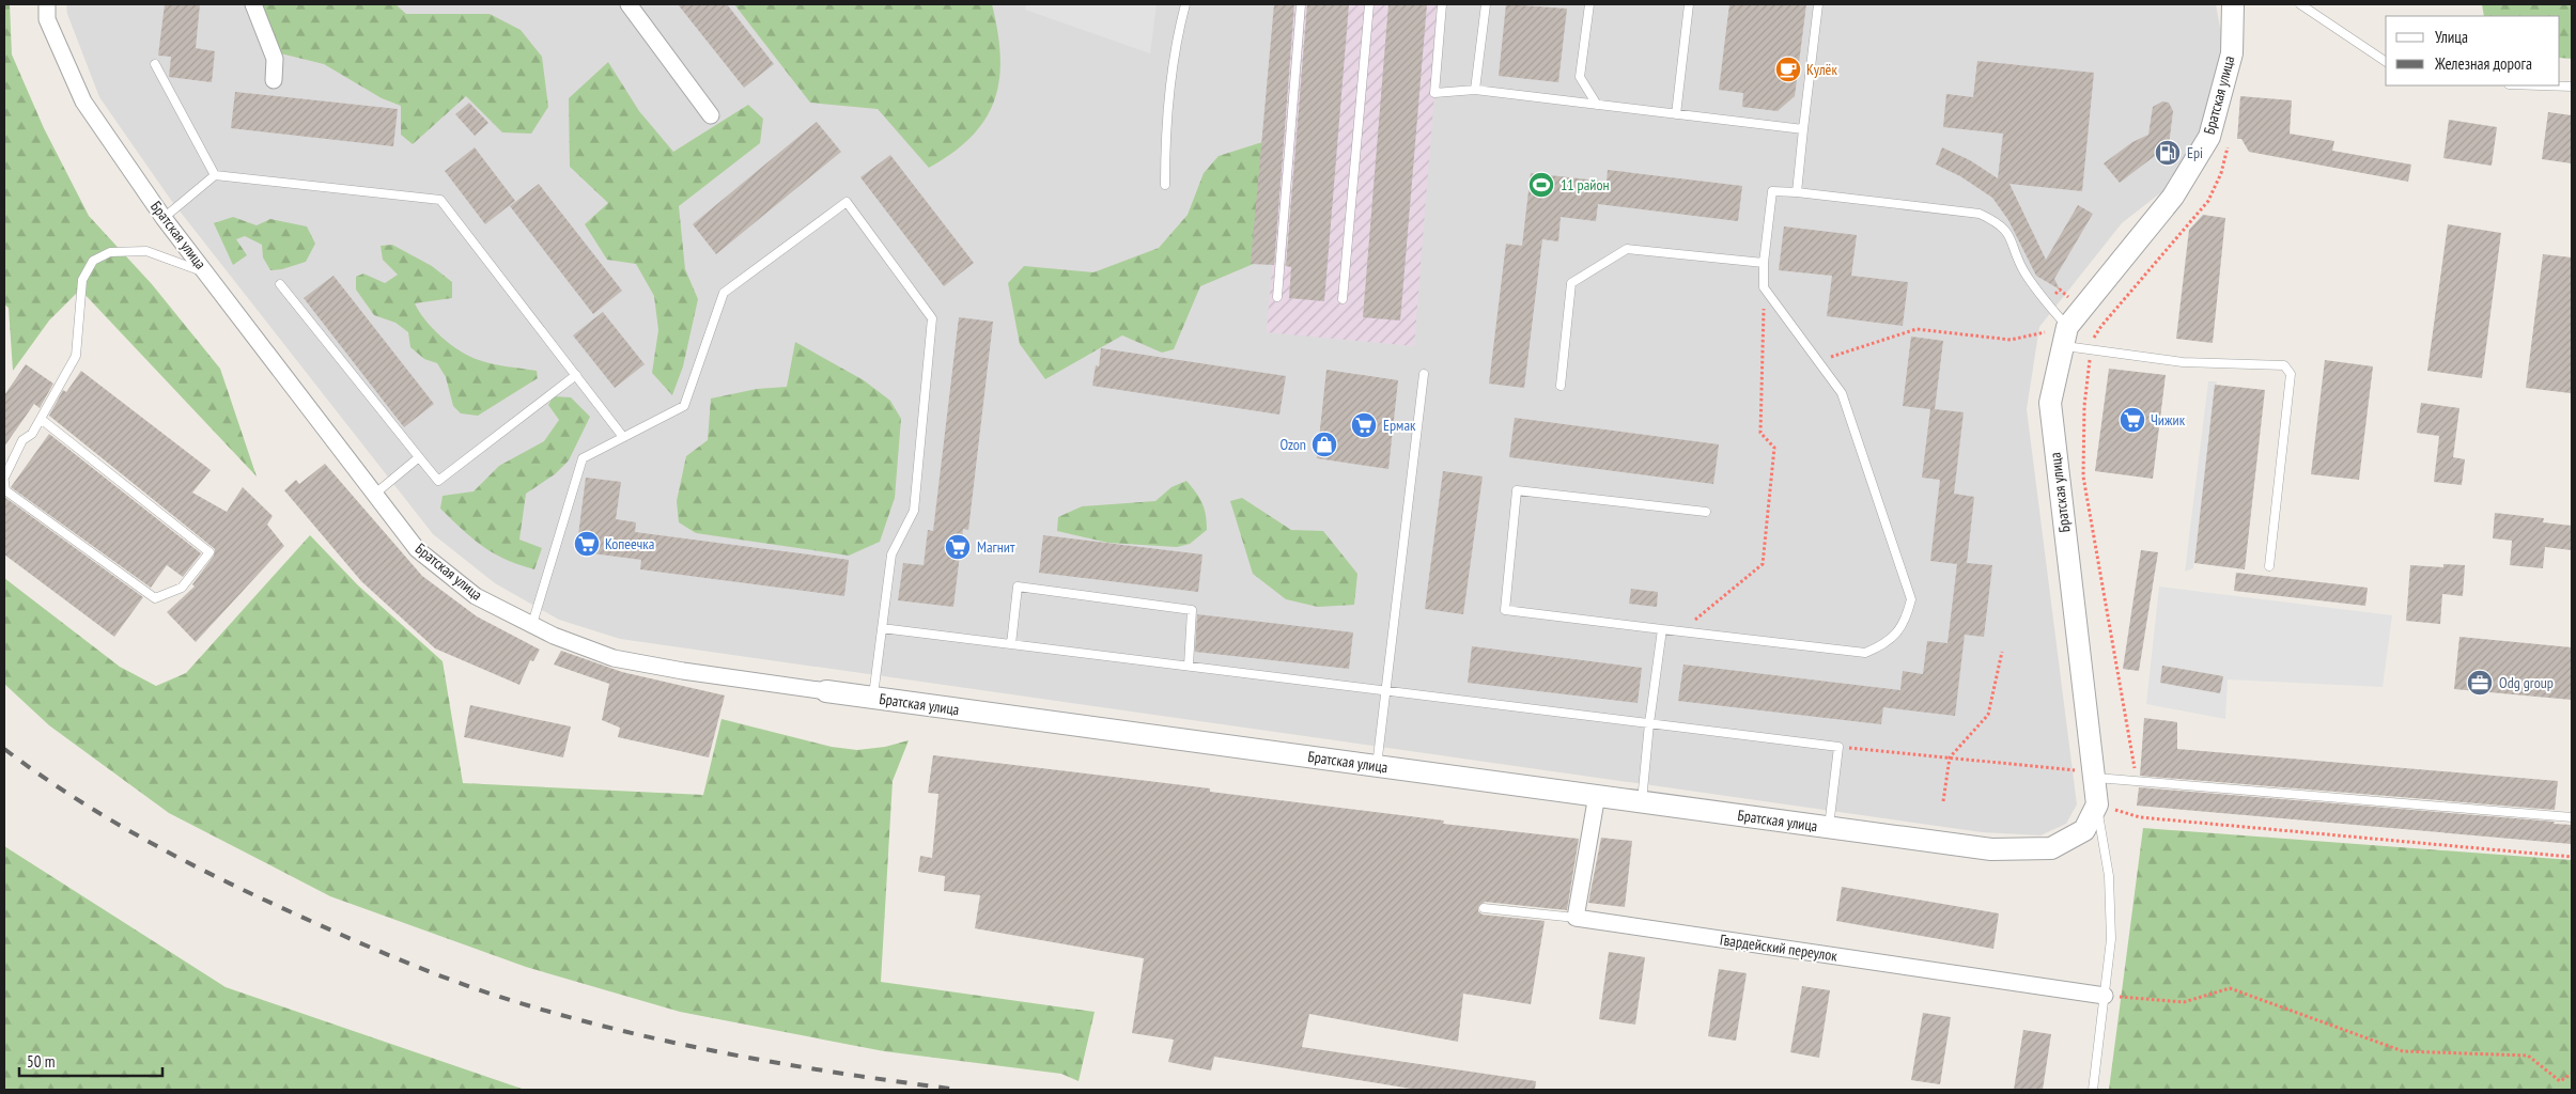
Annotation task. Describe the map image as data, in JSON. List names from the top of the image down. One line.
{"streets":{"street":["Братская улица","Гвардейский переулок"]},"places":{"cafe":["Кулёк"],"fuel station":["Epi"],"sports":["11 район"],"supermarket":["Чижик","Ермак","Копеечка","Магнит"],"shop":["Ozon"],"office":["Odg group"]},"legend":["Улица","Железная дорога"],"scale_bar":"50 m"}
